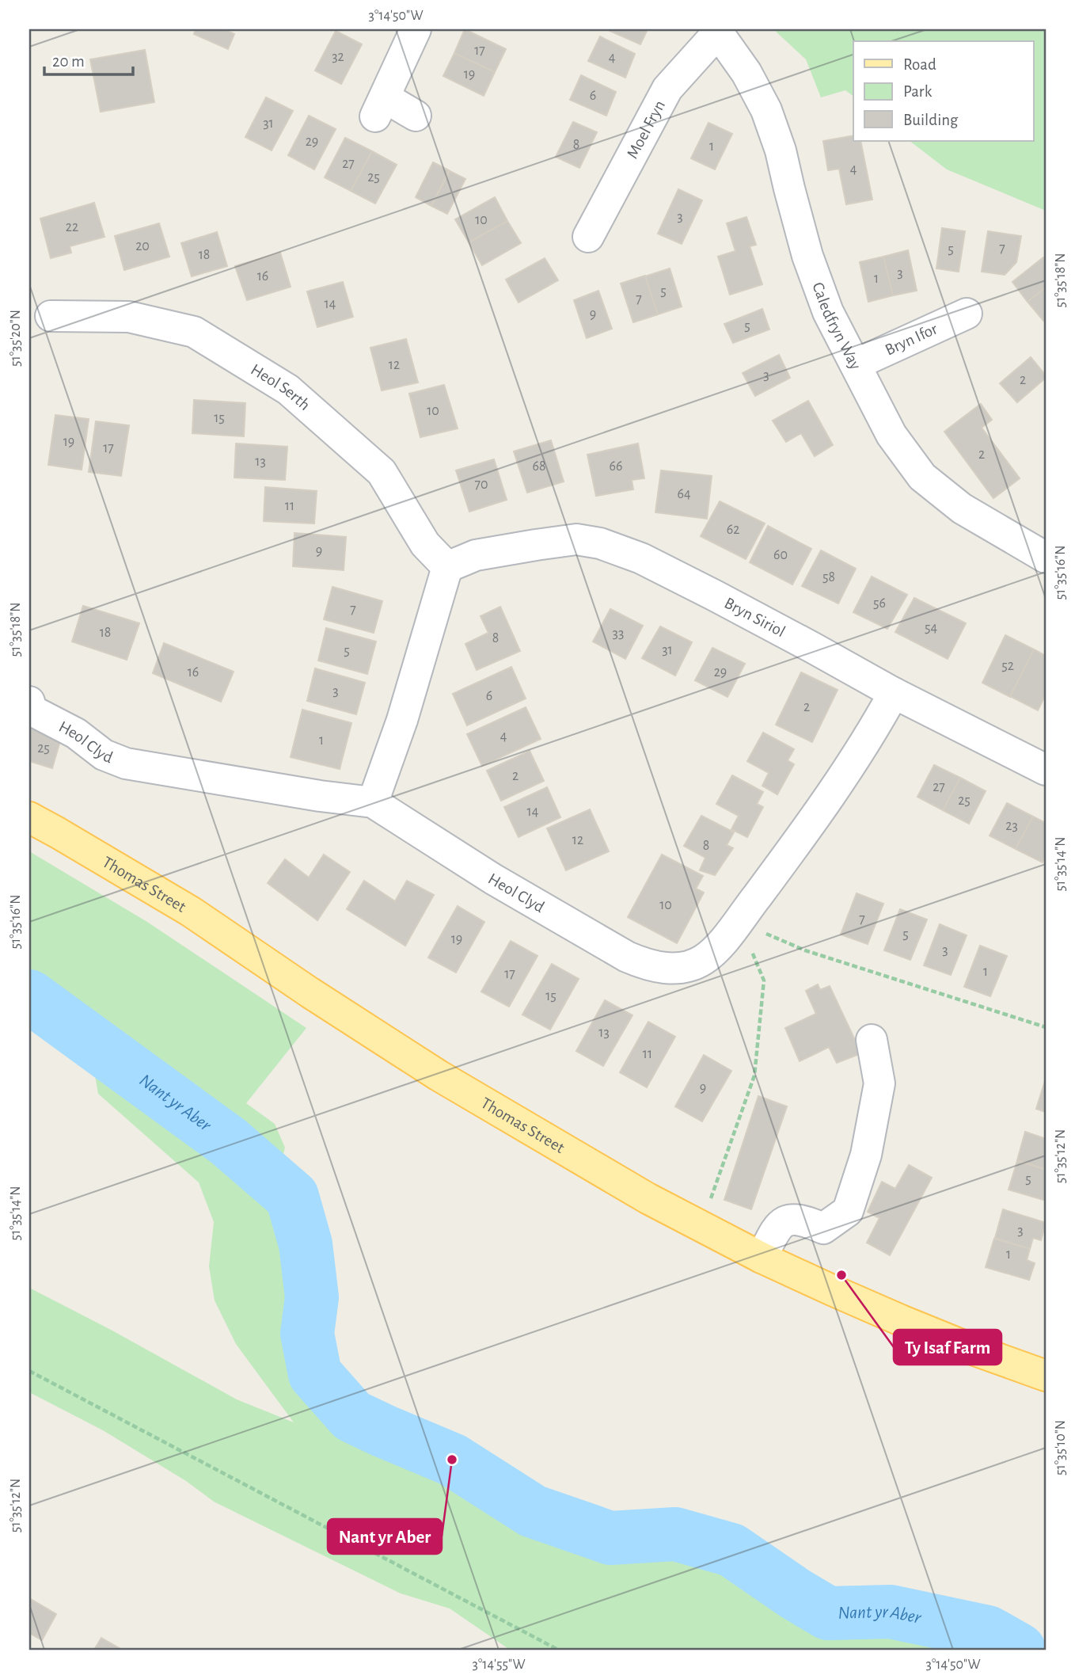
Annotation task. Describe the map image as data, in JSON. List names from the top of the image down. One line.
{"streets":{"main road":["Thomas Street"],"street":["Moel Fryn","Caledfryn Way","Bryn Ifor","Heol Serth","Bryn Siriol","Heol Clyd"]},"crossings":[["Moel Fryn","Caledfryn Way"],["Caledfryn Way","Bryn Ifor"],["Heol Serth","Bryn Siriol"],["Bryn Siriol","Heol Clyd"]],"water":["Nant yr Aber"],"places":["Ty Isaf Farm","Nant yr Aber"],"house_numbers":["17","32","4","19","6","31","29","8","1","27","4","25","3","10","22","20","7","5","18","3","16","1","5","7","14","9","5","12","3","2","10","15","19","17","2","13","68","66","70","64","11","62","9","60","58","56","7","54","18","33","8","31","5","52","16","29","3","6","2","4","1","25","2","27","25","14","23","12","8","10","7","5","19","3","1","17","15","13","11","9","5","3","1"],"legend":["Road","Park","Building"],"scale_bar":"20 m","coordinates":["3°14'50\"W","51°35'18\"N","51°35'20\"N","51°35'16\"N","51°35'14\"N","51°35'12\"N","51°35'10\"N","3°14'55\"W"]}
